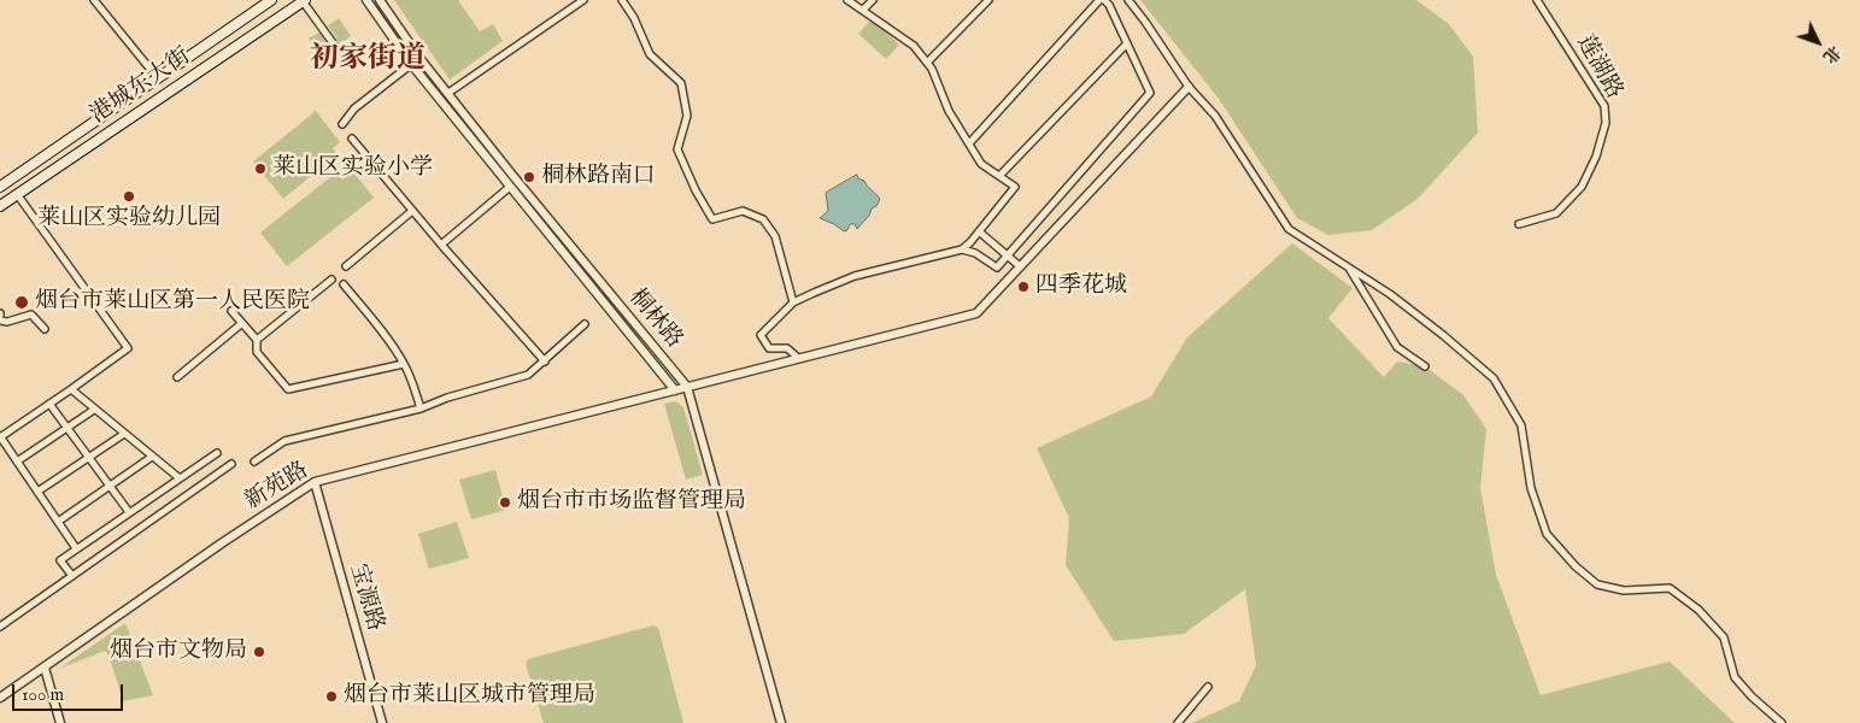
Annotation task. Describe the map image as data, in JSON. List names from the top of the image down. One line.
{"streets":{"main road":["港城东大街"],"street":["莲湖路","桐林路","新苑路","宝源路"]},"crossings":[["桐林路","新苑路"],["新苑路","宝源路"]],"districts":["初家街道"],"places":["莱山区实验小学","桐林路南口","莱山区实验幼儿园","四季花城","烟台市莱山区第一人民医院","烟台市市场监督管理局","烟台市文物局","烟台市莱山区城市管理局"],"scale_bar":"100 m","north":"bottom right"}
